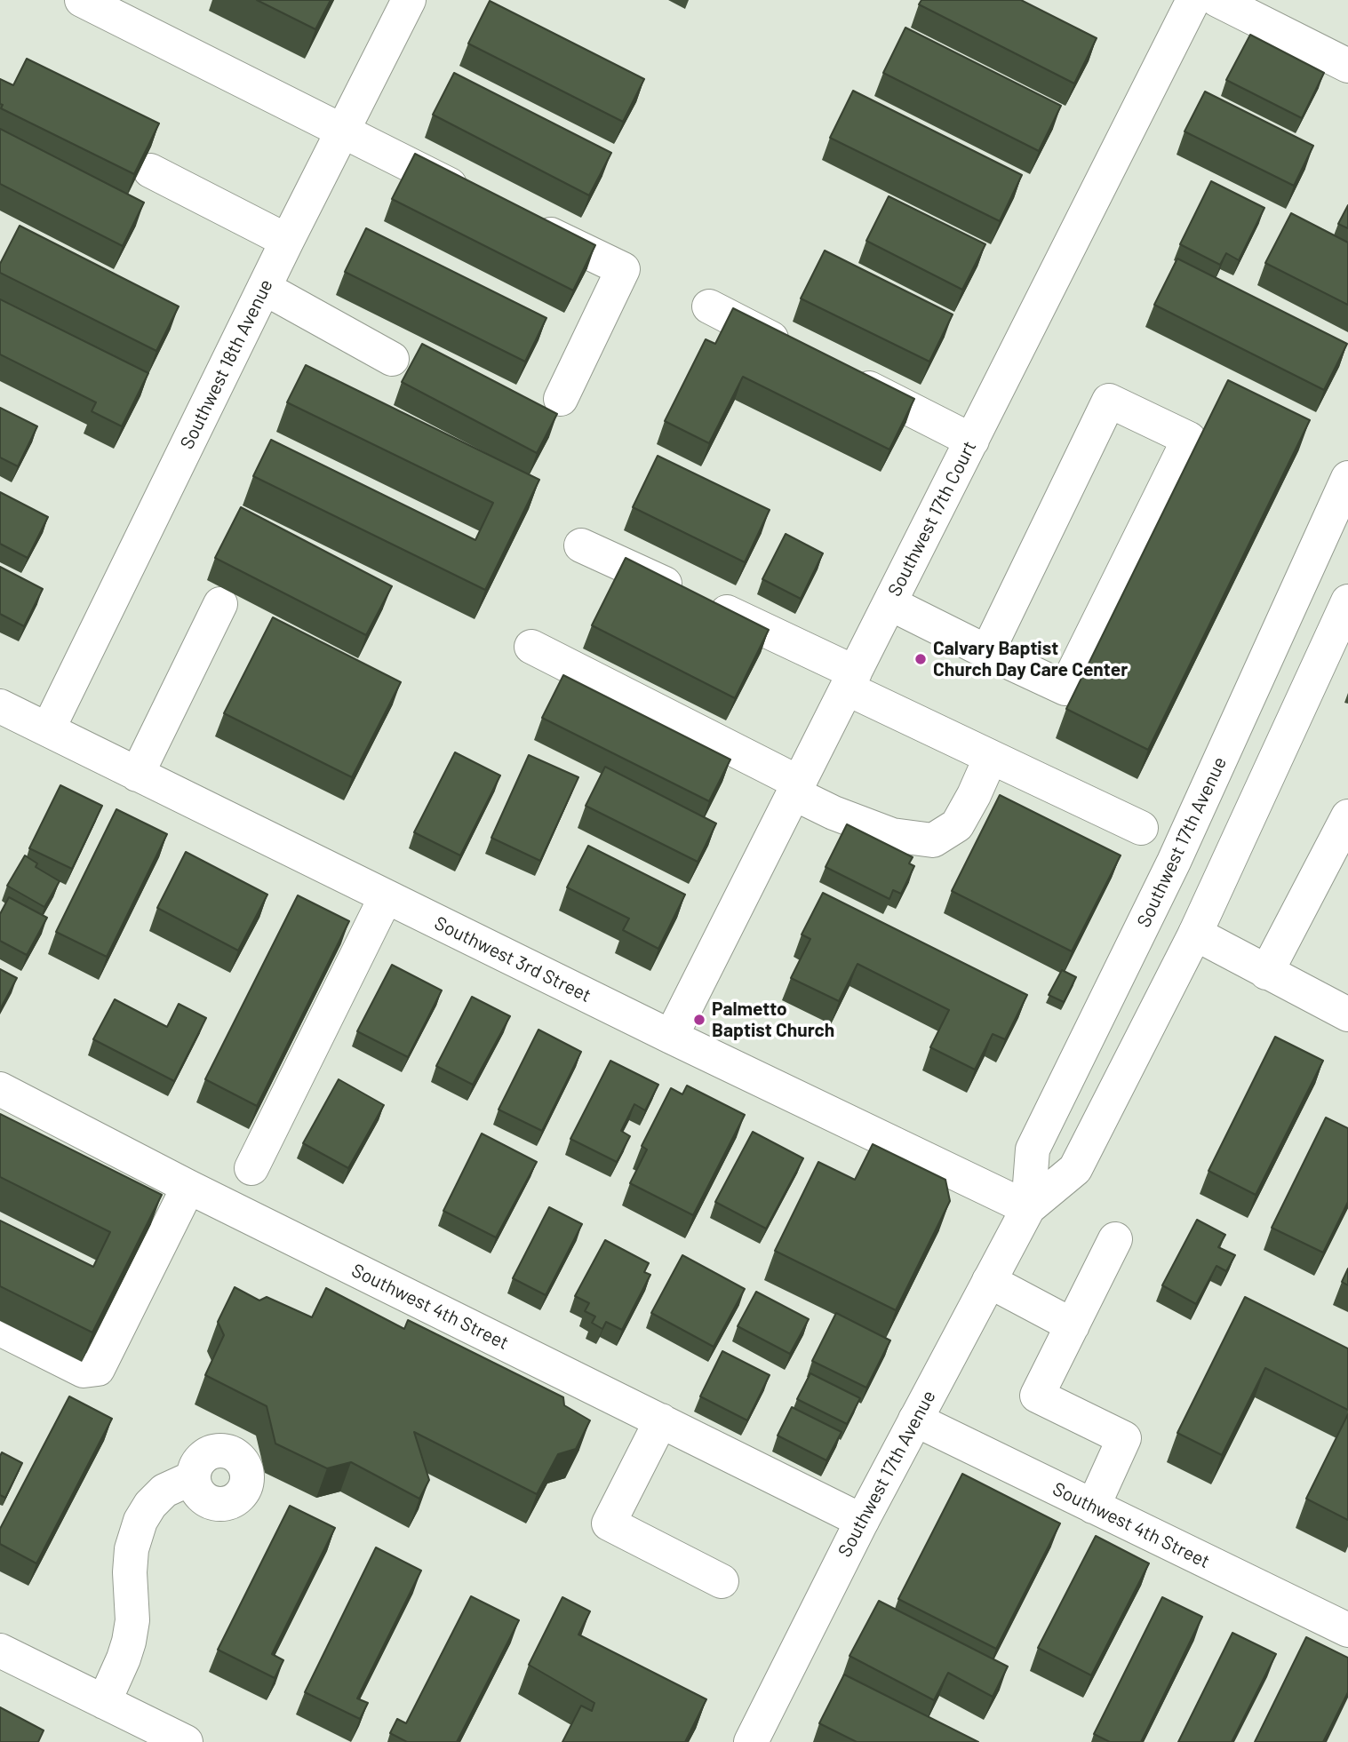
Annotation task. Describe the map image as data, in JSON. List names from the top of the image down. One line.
{"streets":{"street":["Southwest 18th Avenue","Southwest 17th Court","Southwest 17th Avenue","Southwest 3rd Street","Southwest 4th Street"]},"crossings":[["Southwest 18th Avenue","Southwest 3rd Street"],["Southwest 17th Court","Southwest 3rd Street"],["Southwest 17th Avenue","Southwest 3rd Street"],["Southwest 17th Avenue","Southwest 4th Street"]],"places":["Calvary Baptist Church Day Care Center","Palmetto Baptist Church"]}
